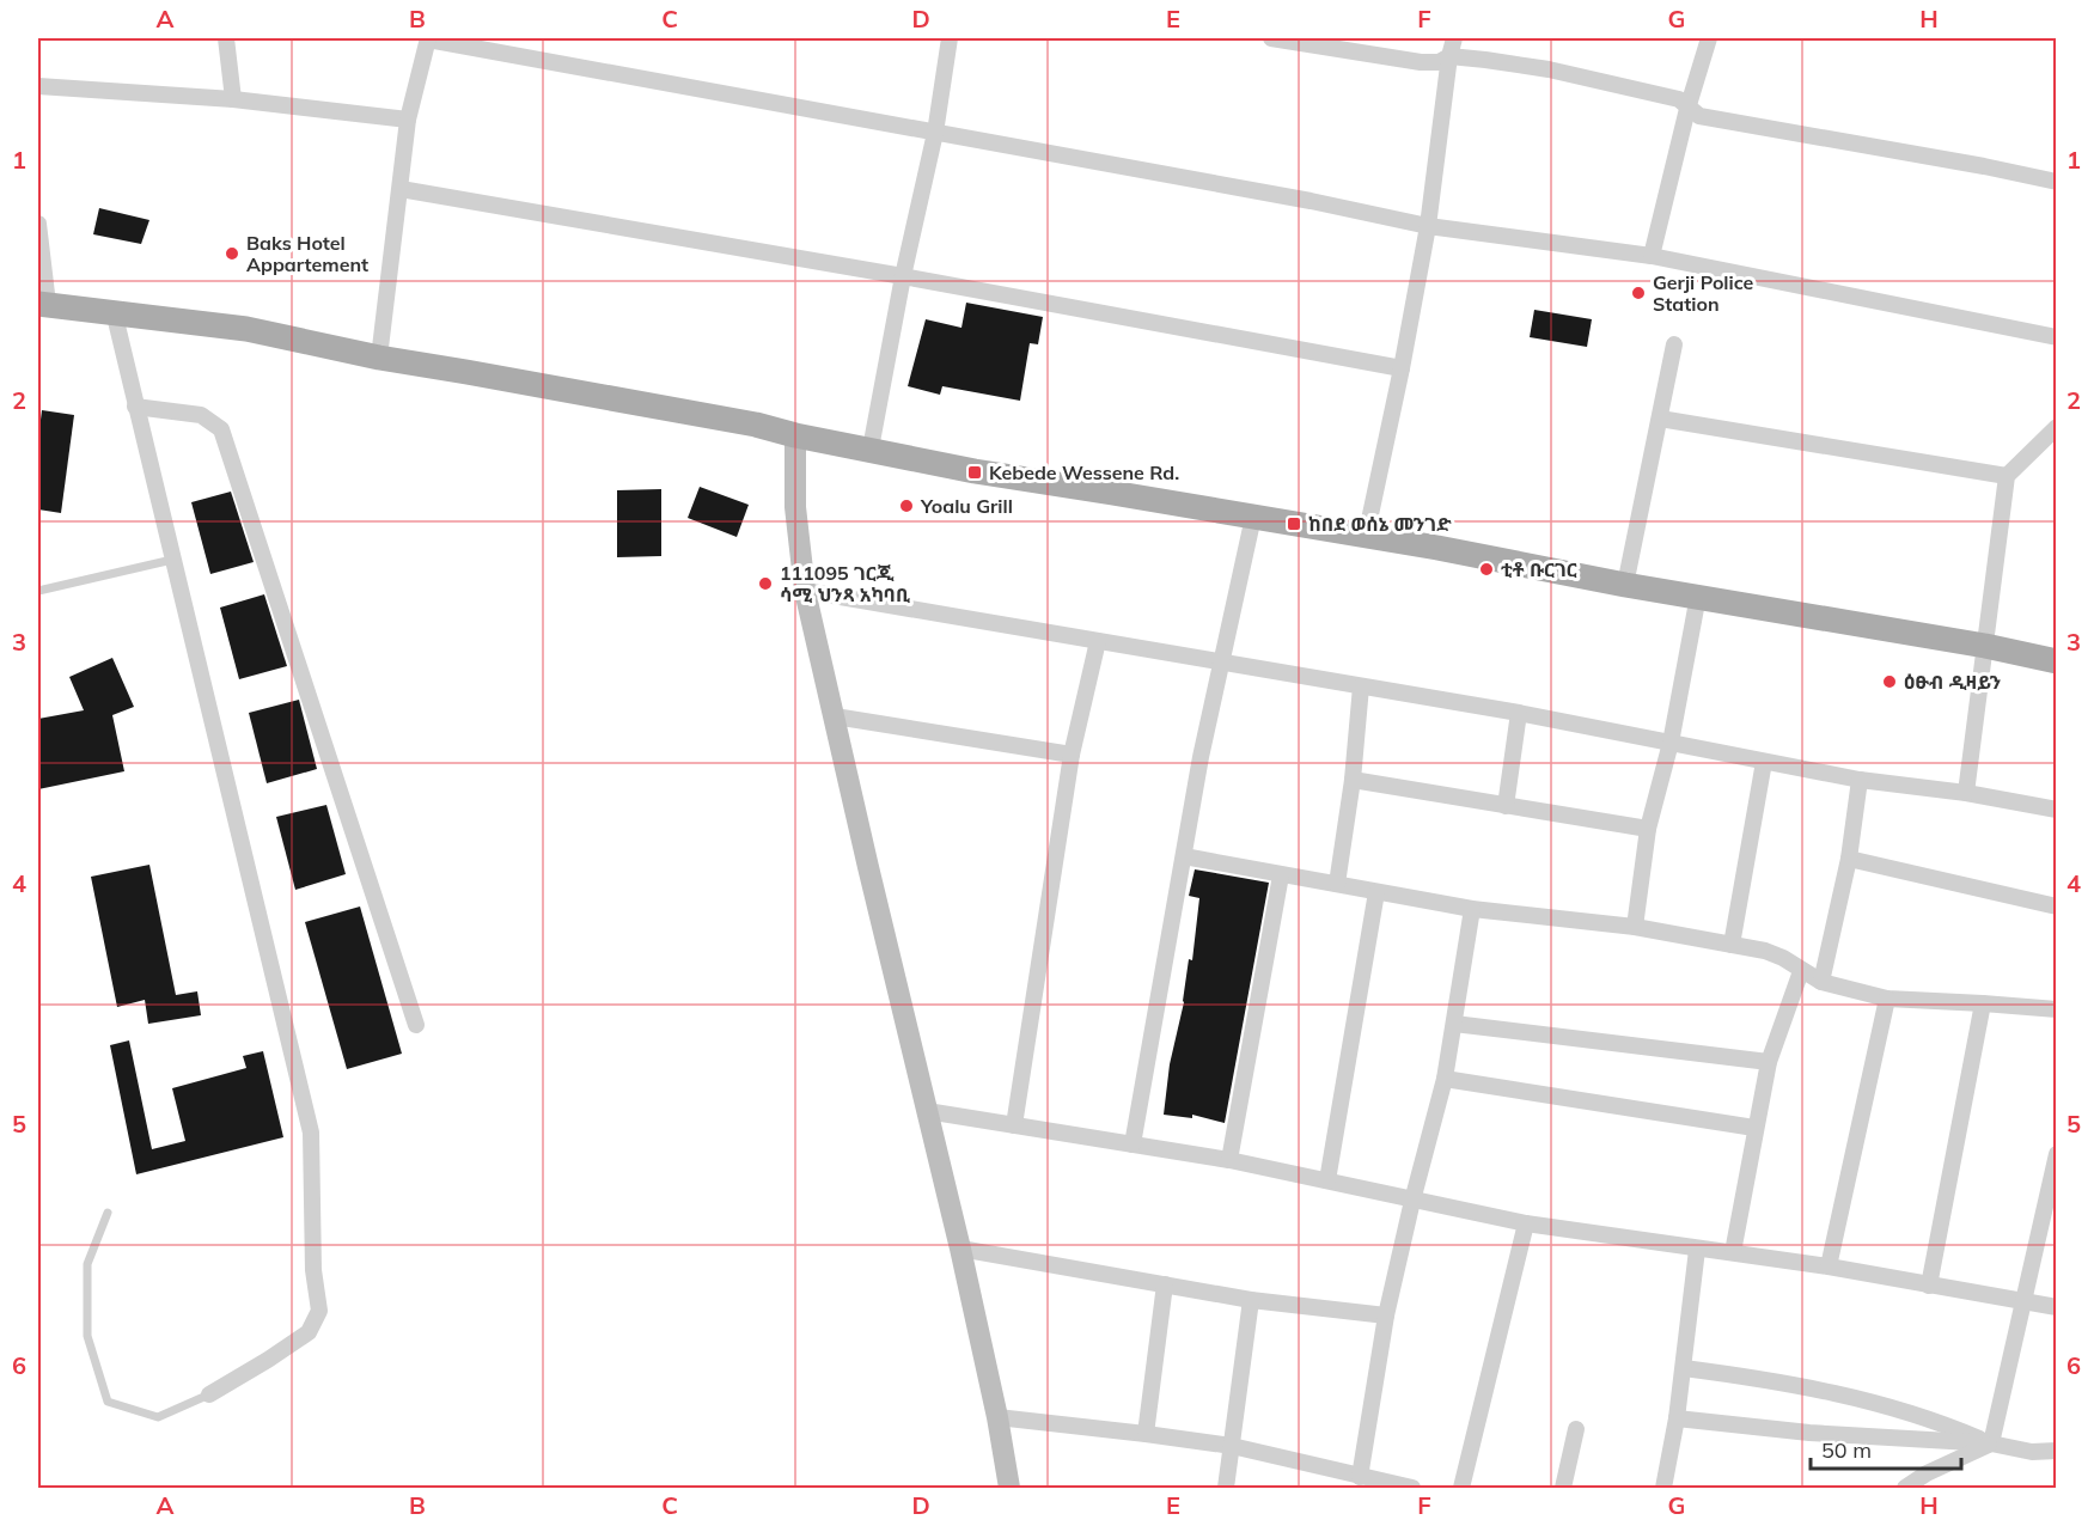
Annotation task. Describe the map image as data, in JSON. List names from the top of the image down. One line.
{"places":{"other":["Baks Hotel Appartement","Gerji Police Station","Yoalu Grill","ቲቶ ቡርገር","111095 ገርጂ ሳሚ ህንጻ አካባቢ","ዕፁብ ዲዛይን"],"transit":["Kebede Wessene Rd.","ከበደ ወሰኔ መንገድ"]},"scale_bar":"50 m","grid":{"columns":["A","B","C","D","E","F","G","H"],"rows":["1","2","3","4","5","6"]}}
